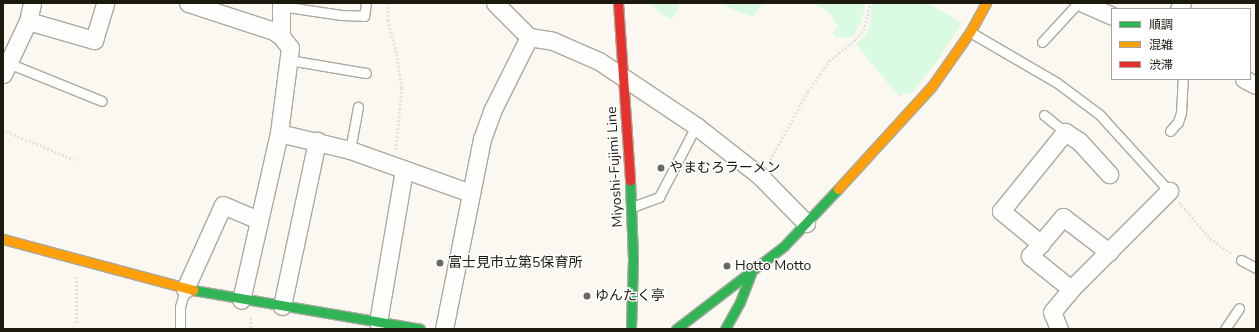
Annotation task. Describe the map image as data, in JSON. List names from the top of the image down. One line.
{"streets":{"street":["Miyoshi-Fujimi Line"]},"places":["やまむろラーメン","富士見市立第5保育所","Hotto Motto","ゆんたく亭"],"legend":["順調","混雑","渋滞"]}
